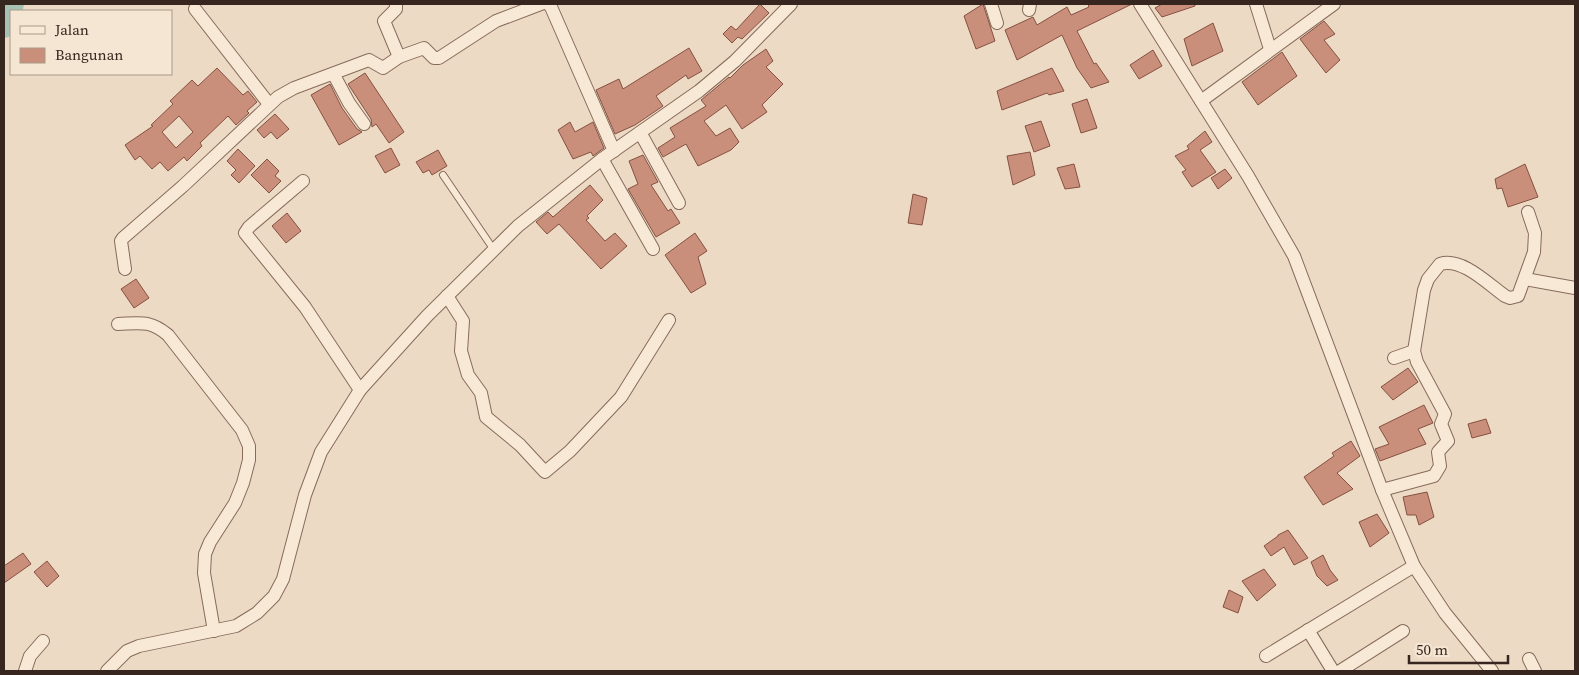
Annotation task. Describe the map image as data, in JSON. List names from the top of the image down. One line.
{"legend":["Jalan","Bangunan"],"scale_bar":"50 m"}
